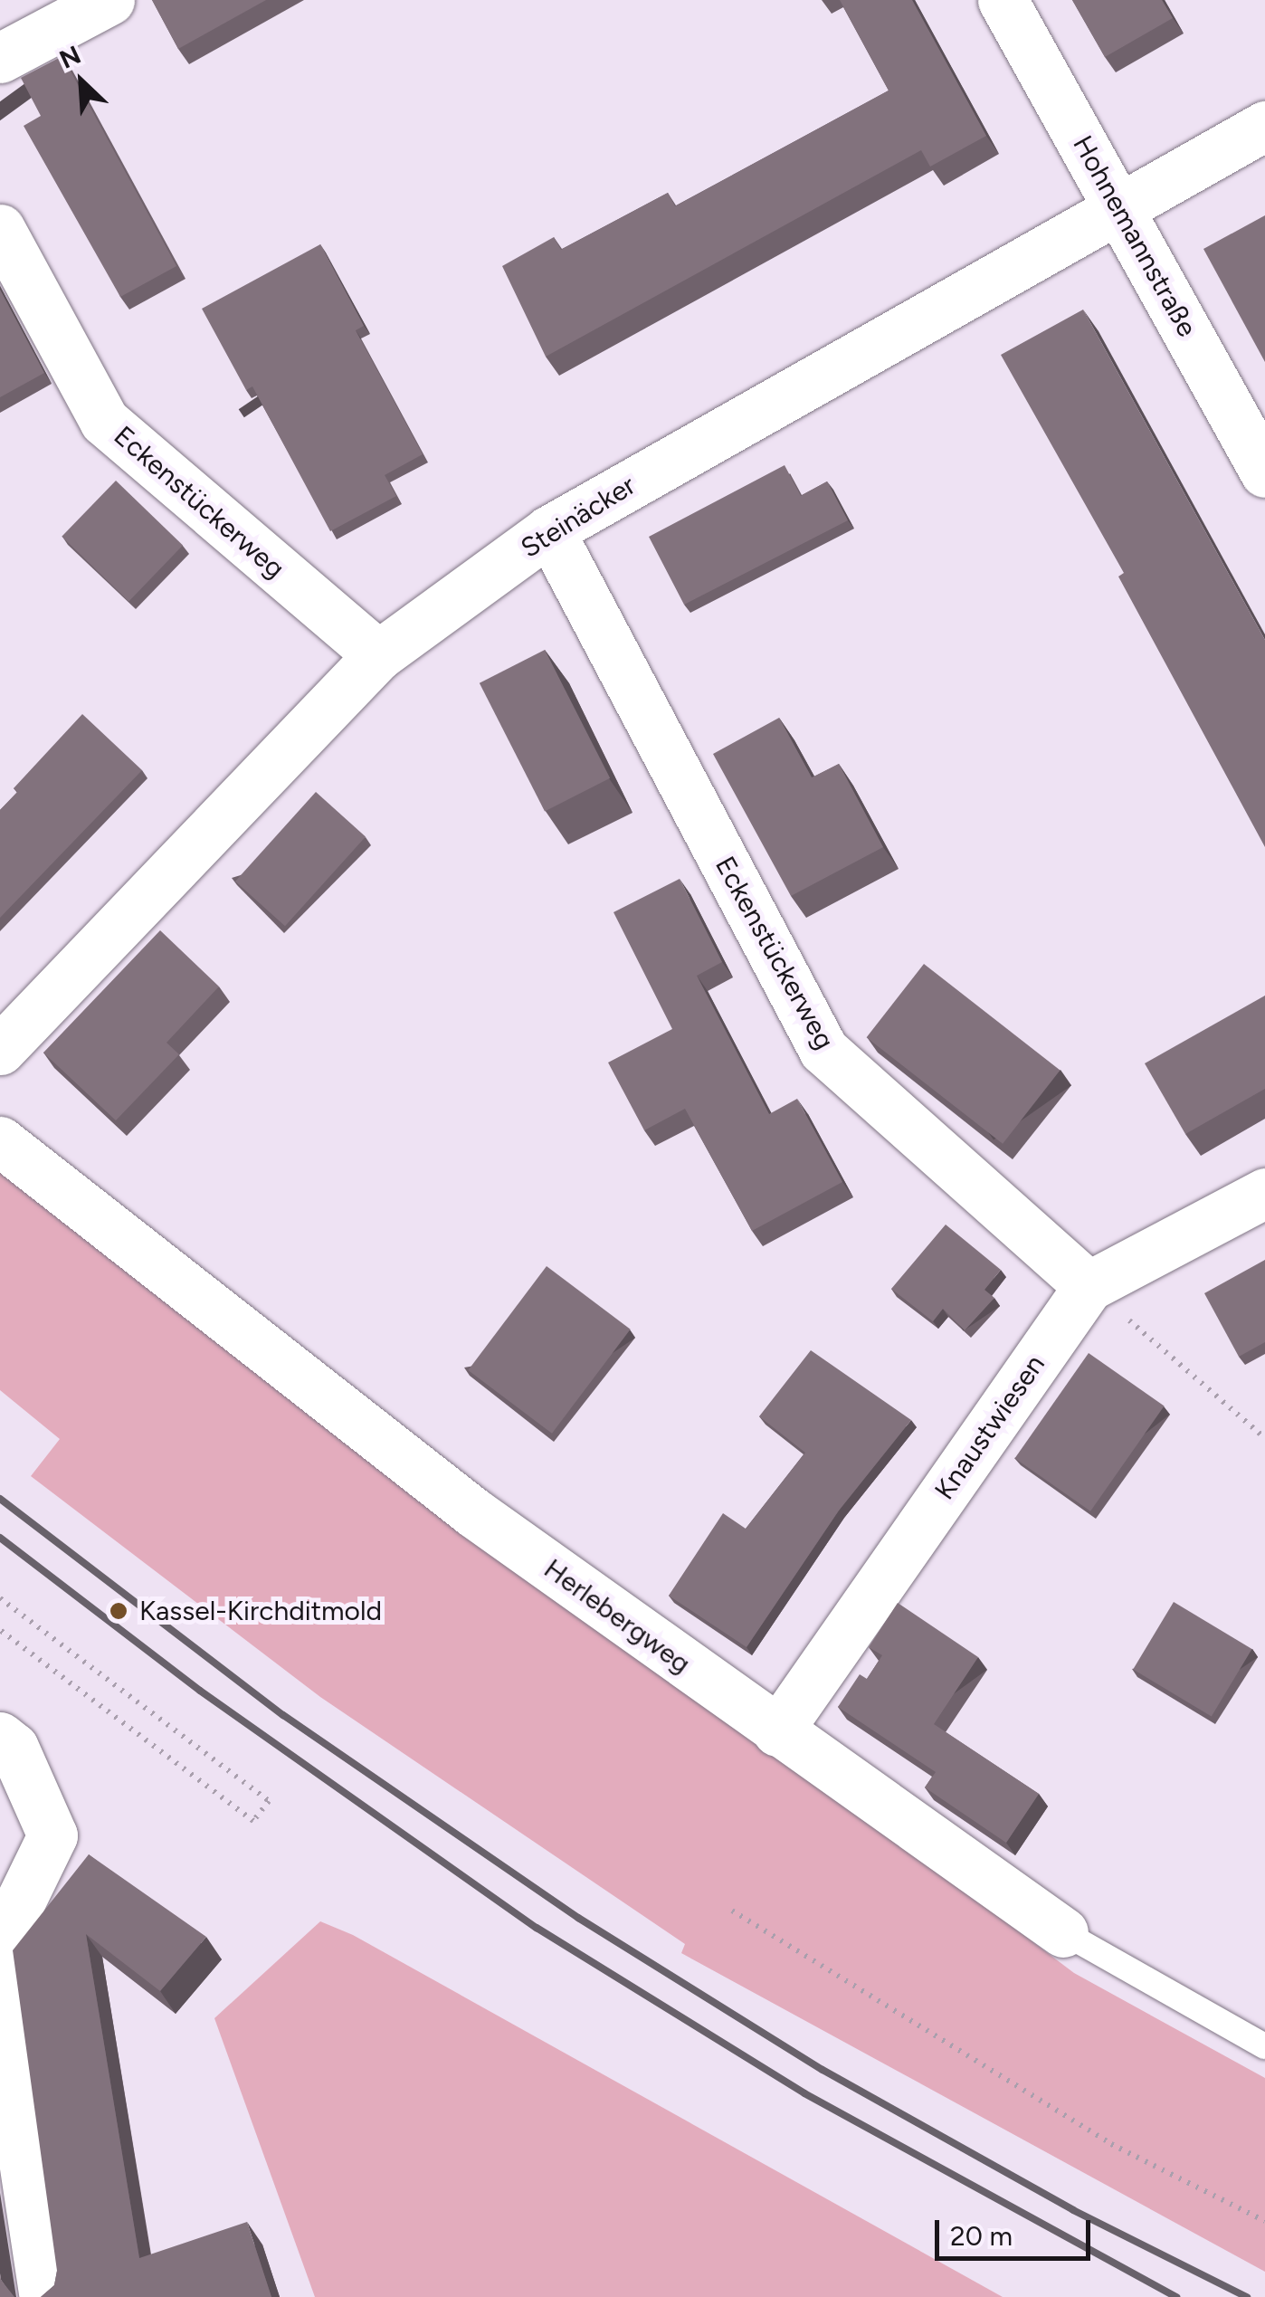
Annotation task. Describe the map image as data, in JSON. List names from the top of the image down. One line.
{"streets":{"street":["Hohnemannstraße","Eckenstückerweg","Steinäcker","Knaustwiesen","Herlebergweg"]},"crossings":[["Hohnemannstraße","Steinäcker"],["Eckenstückerweg","Steinäcker"],["Eckenstückerweg","Knaustwiesen"],["Knaustwiesen","Herlebergweg"]],"places":["Kassel-Kirchditmold"],"scale_bar":"20 m","north":"top left"}
